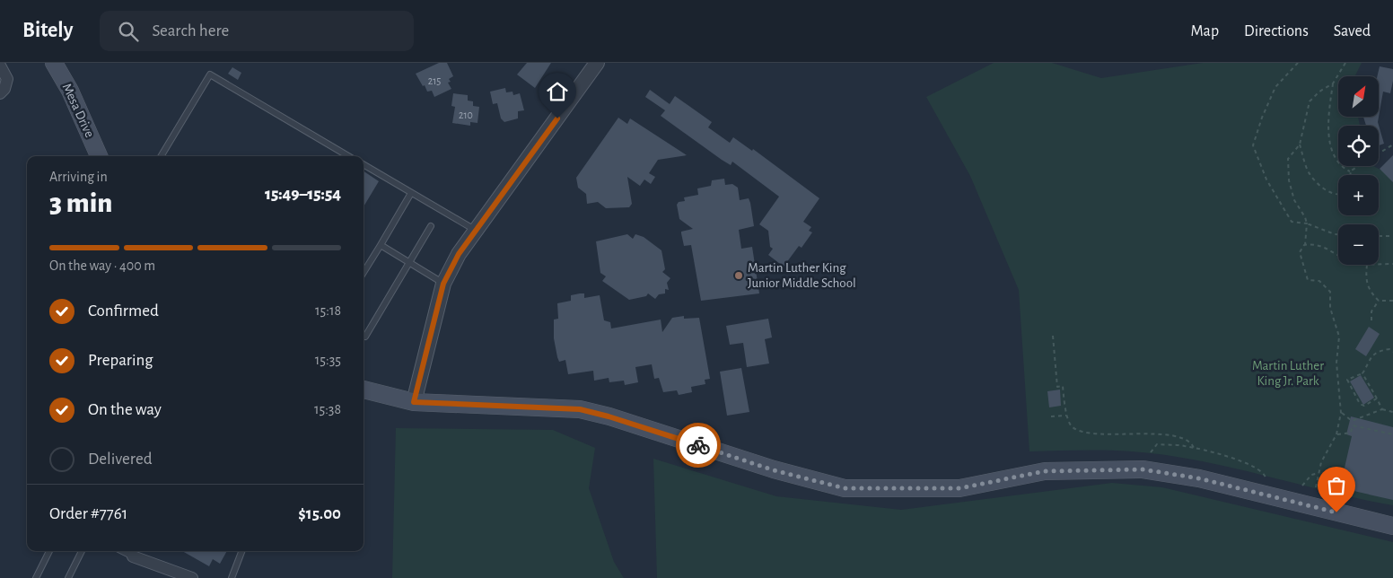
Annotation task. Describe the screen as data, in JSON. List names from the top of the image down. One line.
{"streets":{"main road":["Mesa Drive"]},"parks":["Martin Luther King Jr. Park"],"places":["Martin Luther King Junior Middle School"],"house_numbers":["215","210"],"north":"top right","page":{"header":"Bitely","search":"Search here","nav":["Map","Directions","Saved"],"map_buttons":["+","−"],"heading":["3 min","Arriving in","15:49–15:54"],"panel":["Order #7761","$15.00"],"bar":"On the way · 400 m","list":[["Confirmed","15:18"],["Preparing","15:35"],["On the way","15:38"],"Delivered"]}}
